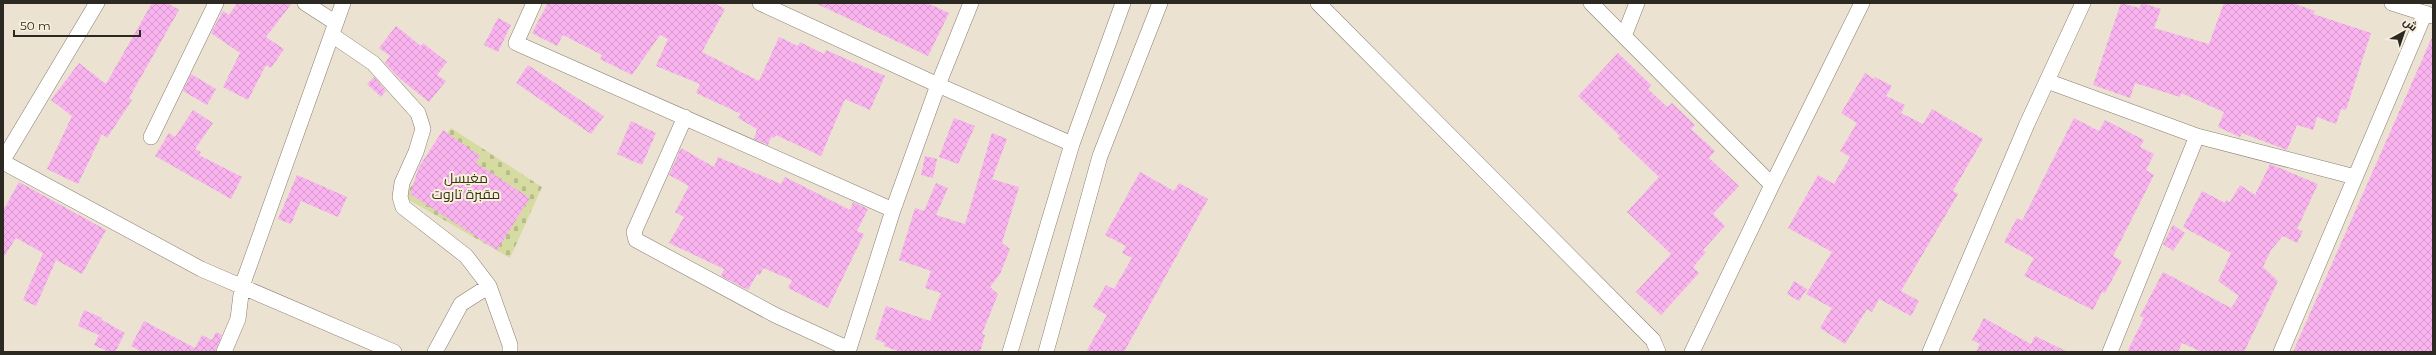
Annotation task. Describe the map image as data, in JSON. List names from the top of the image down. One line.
{"parks":["مغيسل مقبرة تاروت"],"scale_bar":"50 m","north":"top right"}
